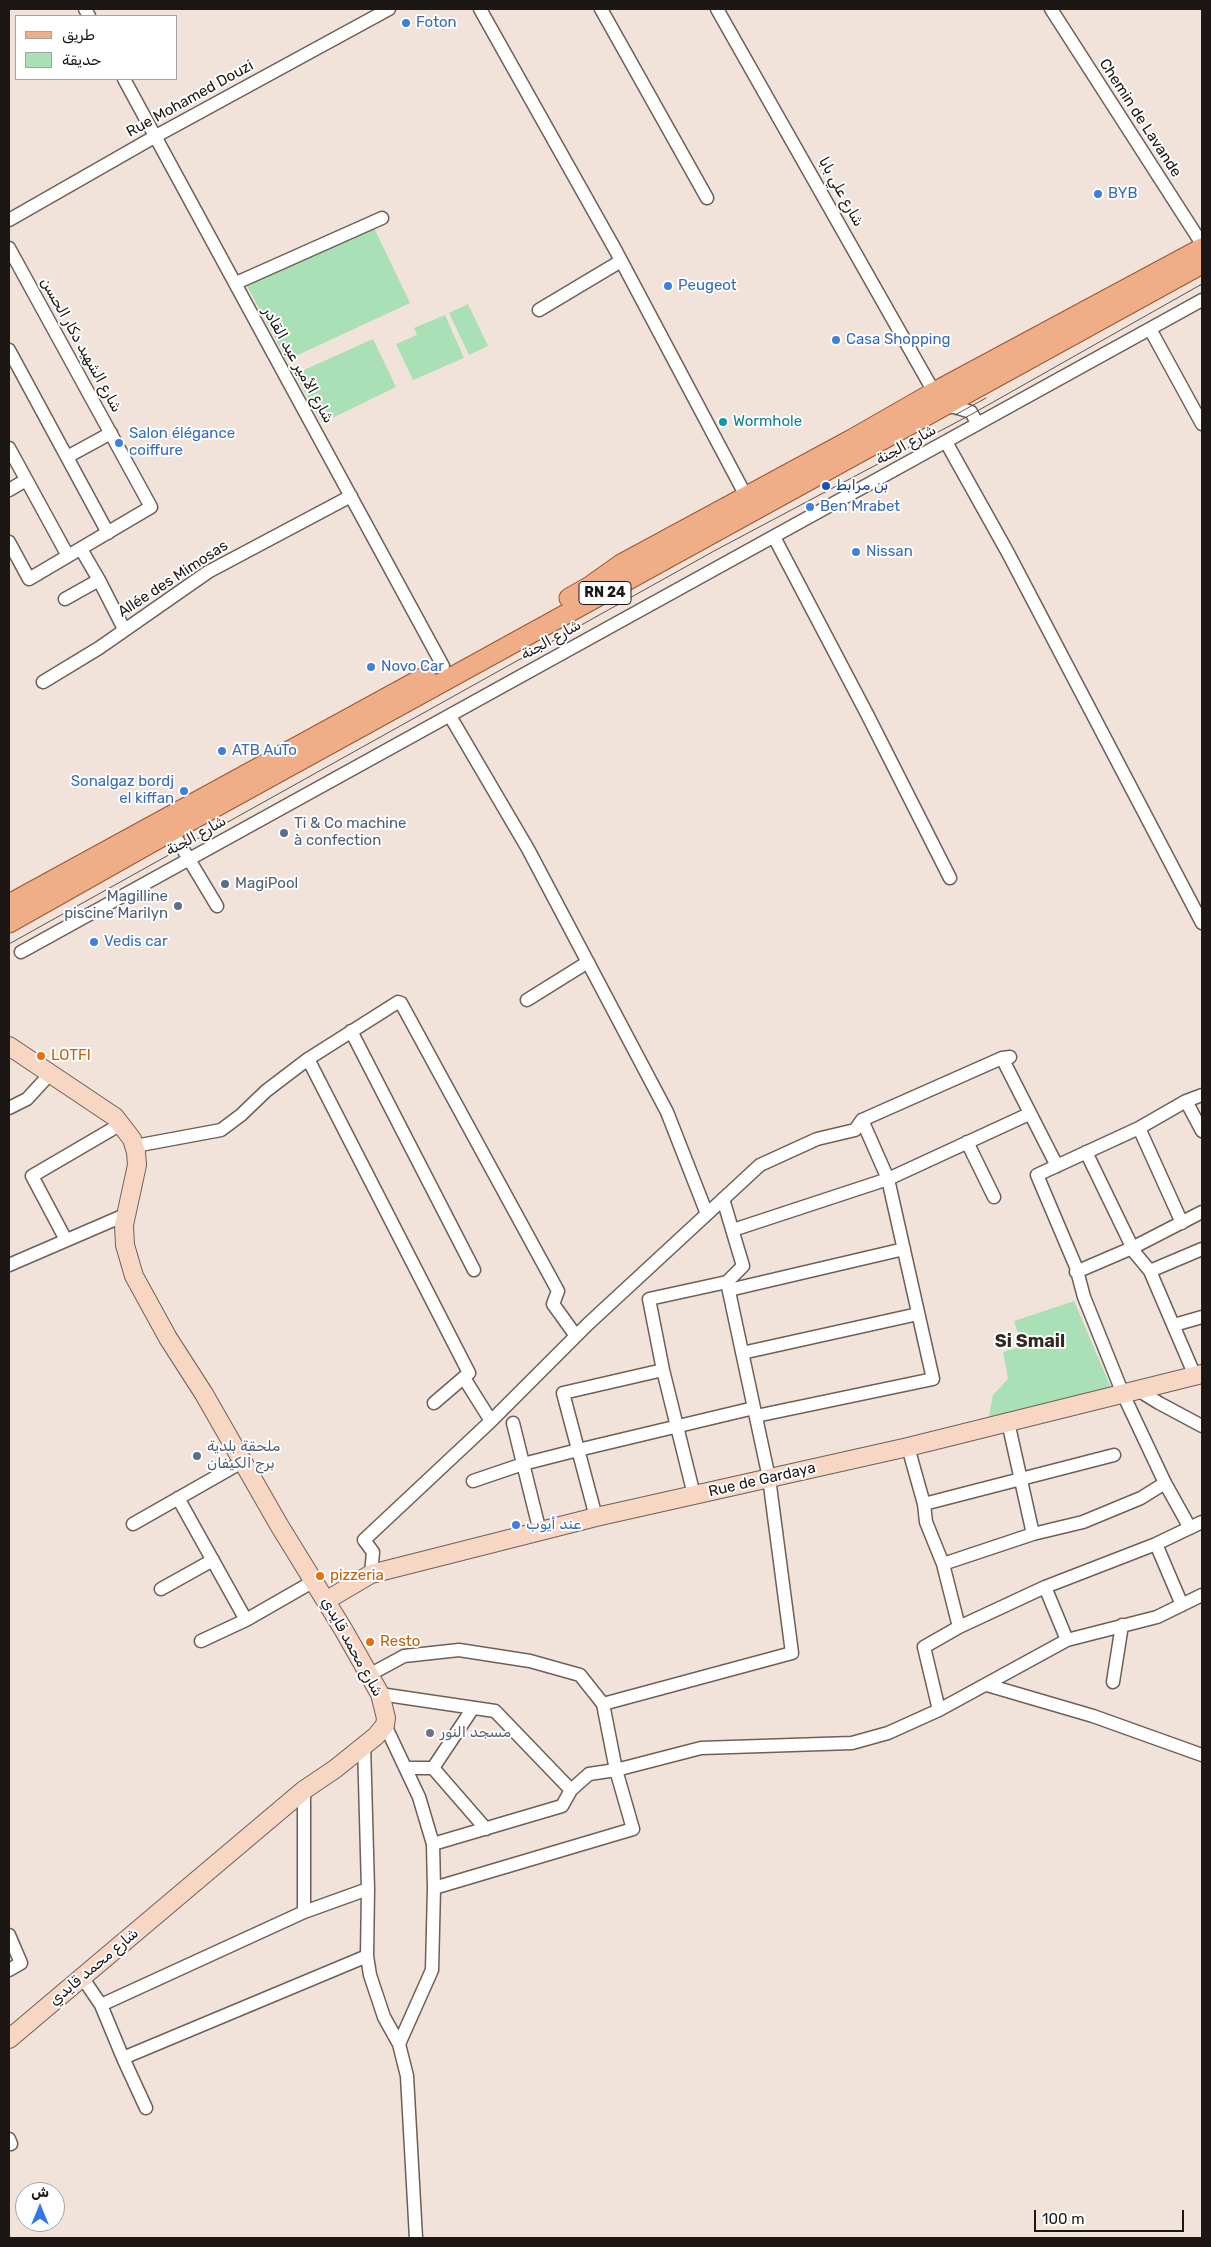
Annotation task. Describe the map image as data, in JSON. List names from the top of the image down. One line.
{"streets":{"main road":["RN 24","Rue de Gardaya","شارع محمد قايدي"],"street":["Rue Mohamed Douzi","Chemin de Lavande","شارع علي بابا","شارع الشهيد دكار الحسن","شارع الأمير عبد القادر","شارع الجنة","Allée des Mimosas"]},"crossings":[["Rue Mohamed Douzi","شارع الأمير عبد القادر"],["شارع علي بابا","RN 24"],["شارع الأمير عبد القادر","Allée des Mimosas"],["شارع الأمير عبد القادر","RN 24"],["Rue de Gardaya","شارع محمد قايدي"]],"districts":["Si Smail"],"places":["Foton","BYB","Peugeot","Casa Shopping","Wormhole","Salon élégance coiffure","بن مرابط","Ben Mrabet","Nissan","Novo Car","ATB AuTo","Sonalgaz bordj el kiffan","Ti & Co machine à confection","MagiPool","Magilline piscine Marilyn","Vedis car","LOTFI","ملحقة بلدية برج الكيفان","عند أيوب","pizzeria","Resto","مسجد النور"],"legend":["طريق","حديقة"],"scale_bar":"100 m","north":"top"}
